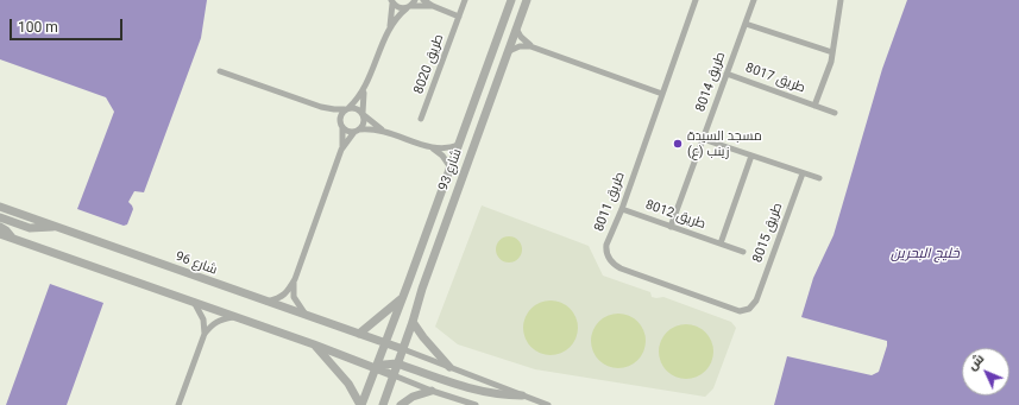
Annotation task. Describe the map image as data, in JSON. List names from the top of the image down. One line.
{"streets":{"street":["طريق 8020","طريق 8017","طريق 8014","شارع 93","طريق 8011","طريق 8012","طريق 8015","شارع 96"]},"crossings":[["طريق 8017","طريق 8014"],["طريق 8014","طريق 8012"],["شارع 93","شارع 96"],["طريق 8011","طريق 8012"],["طريق 8011","طريق 8015"]],"water":["خليج البحرين"],"places":["مسجد السيدة زينب (ع)"],"scale_bar":"100 m","north":"top left"}
